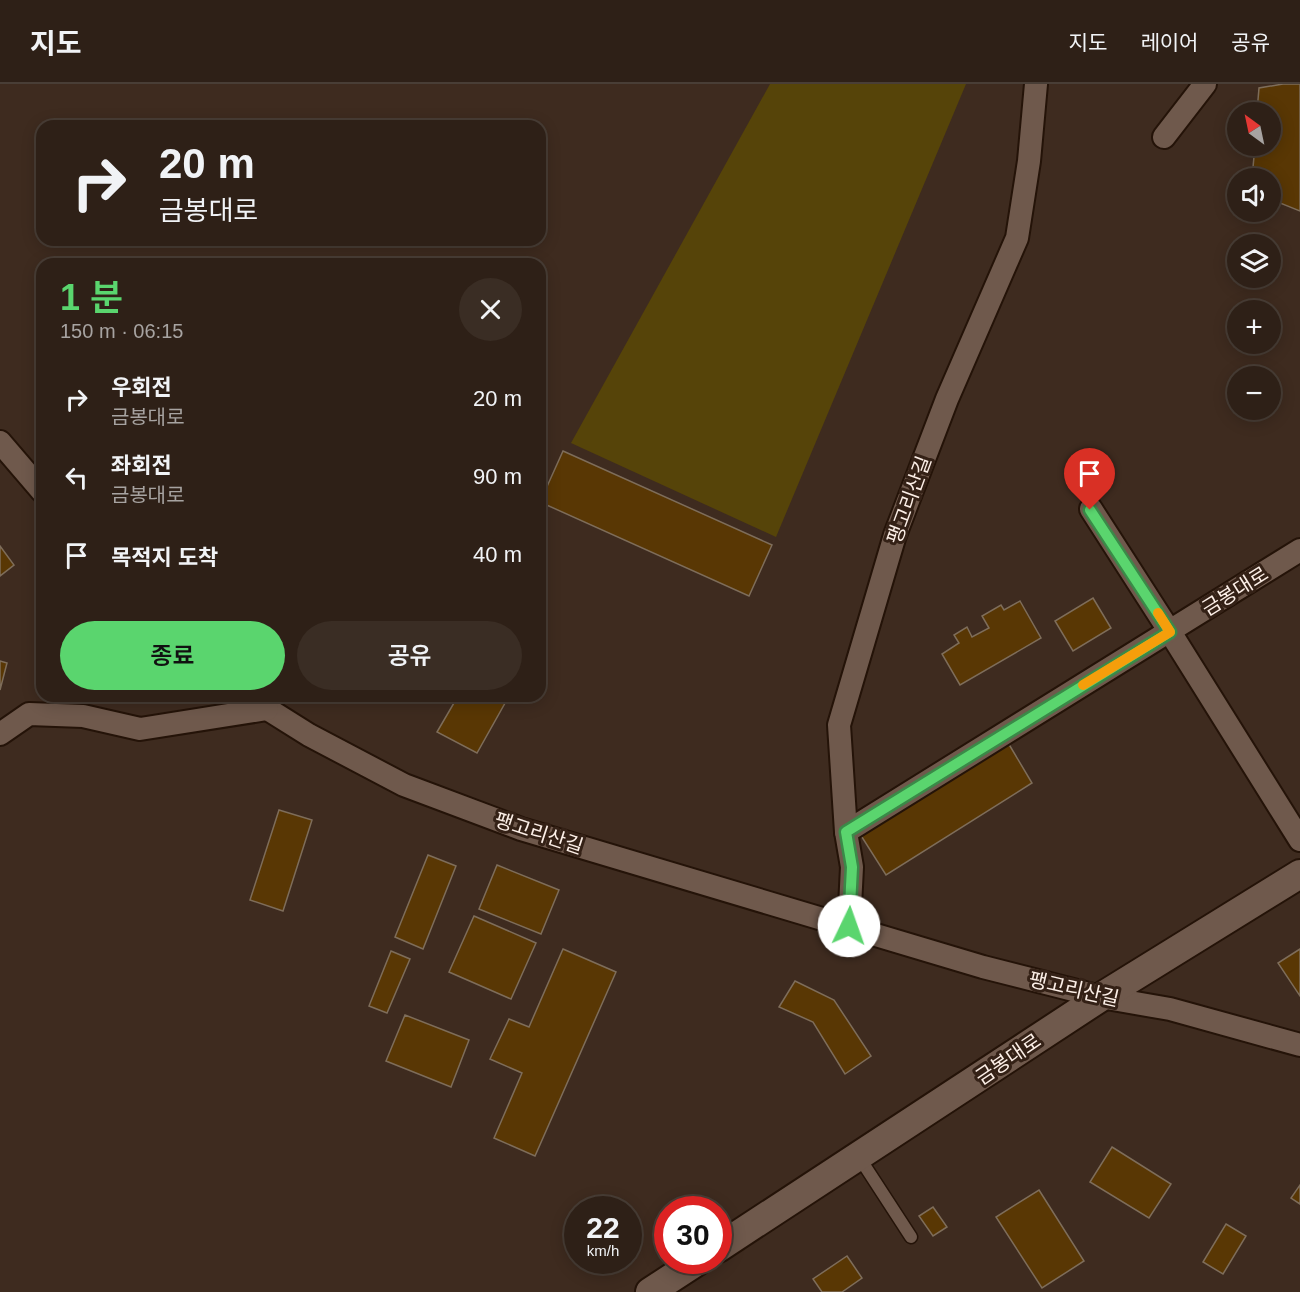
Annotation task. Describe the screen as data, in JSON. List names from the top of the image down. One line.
{"streets":{"street":["팽고리산길","금봉대로"]},"crossings":[["팽고리산길","금봉대로"]],"north":"top left","page":{"header":"지도","nav":["지도","레이어","공유"],"map_buttons":["+","−"],"turn":["20 m","금봉대로"],"heading":["1 분","150 m · 06:15"],"list":[{"name":"우회전","note":"금봉대로","value":"20 m"},{"name":"좌회전","note":"금봉대로","value":"90 m"},{"name":"목적지 도착","value":"40 m"}],"buttons":["종료","공유"],"speed":"22 km/h","limit":"30"}}
